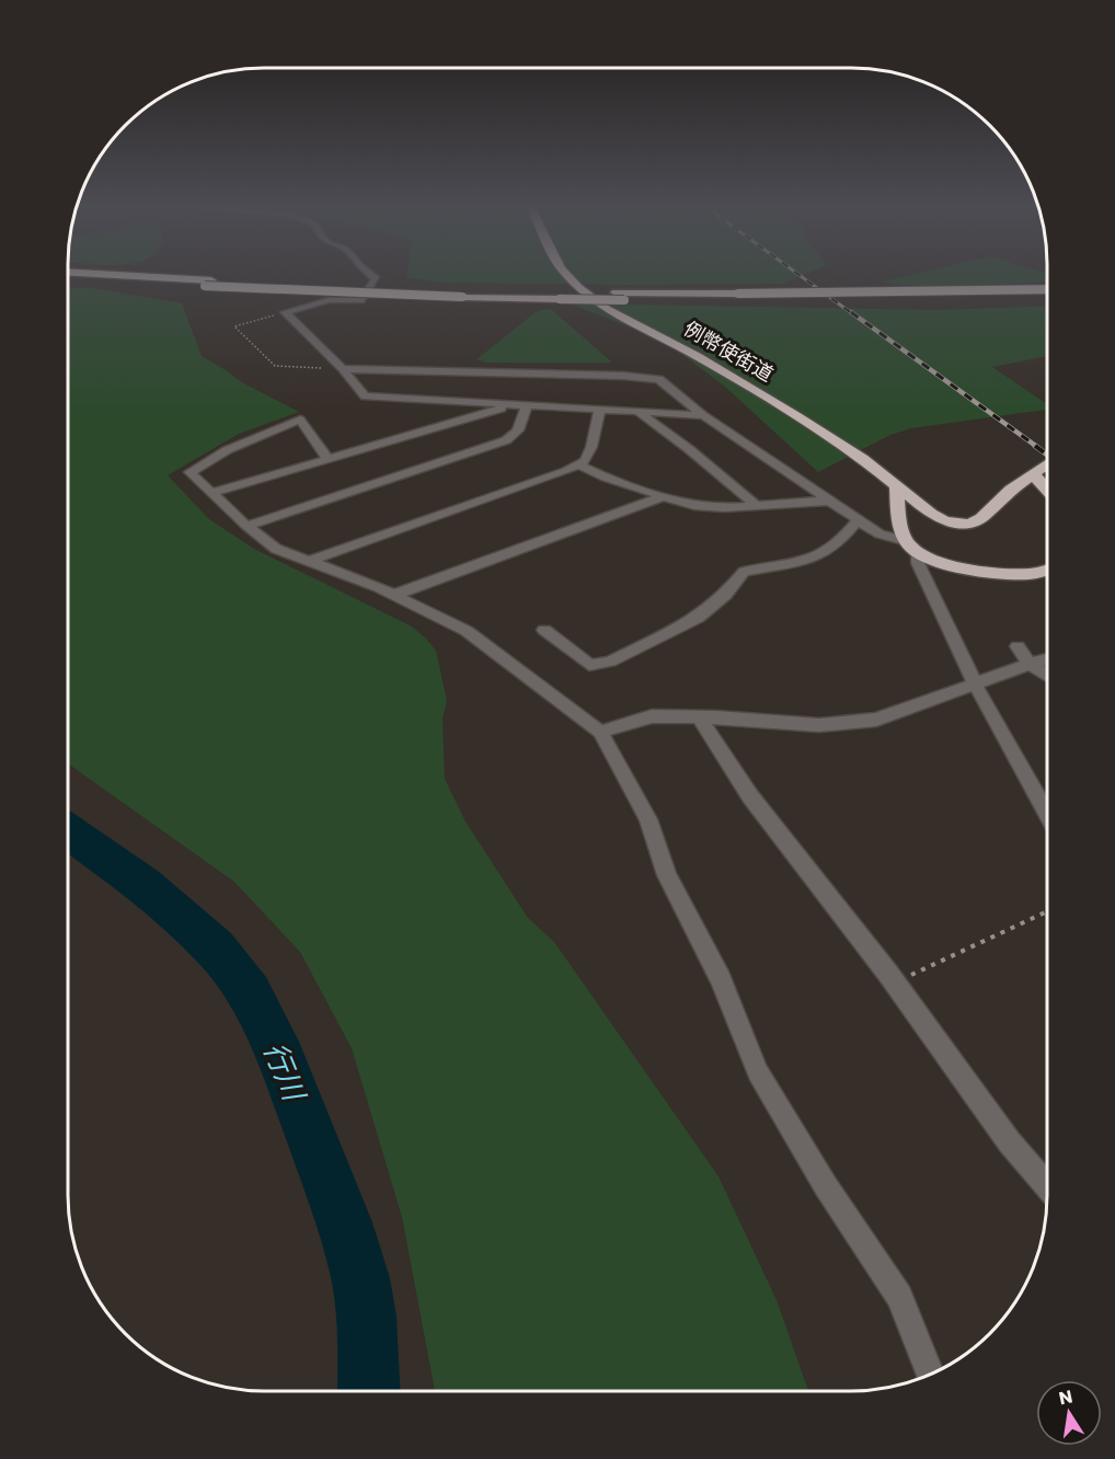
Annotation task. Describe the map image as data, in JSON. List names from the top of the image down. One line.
{"streets":{"highway":["例幣使街道"]},"water":["行川"],"north":"top"}
